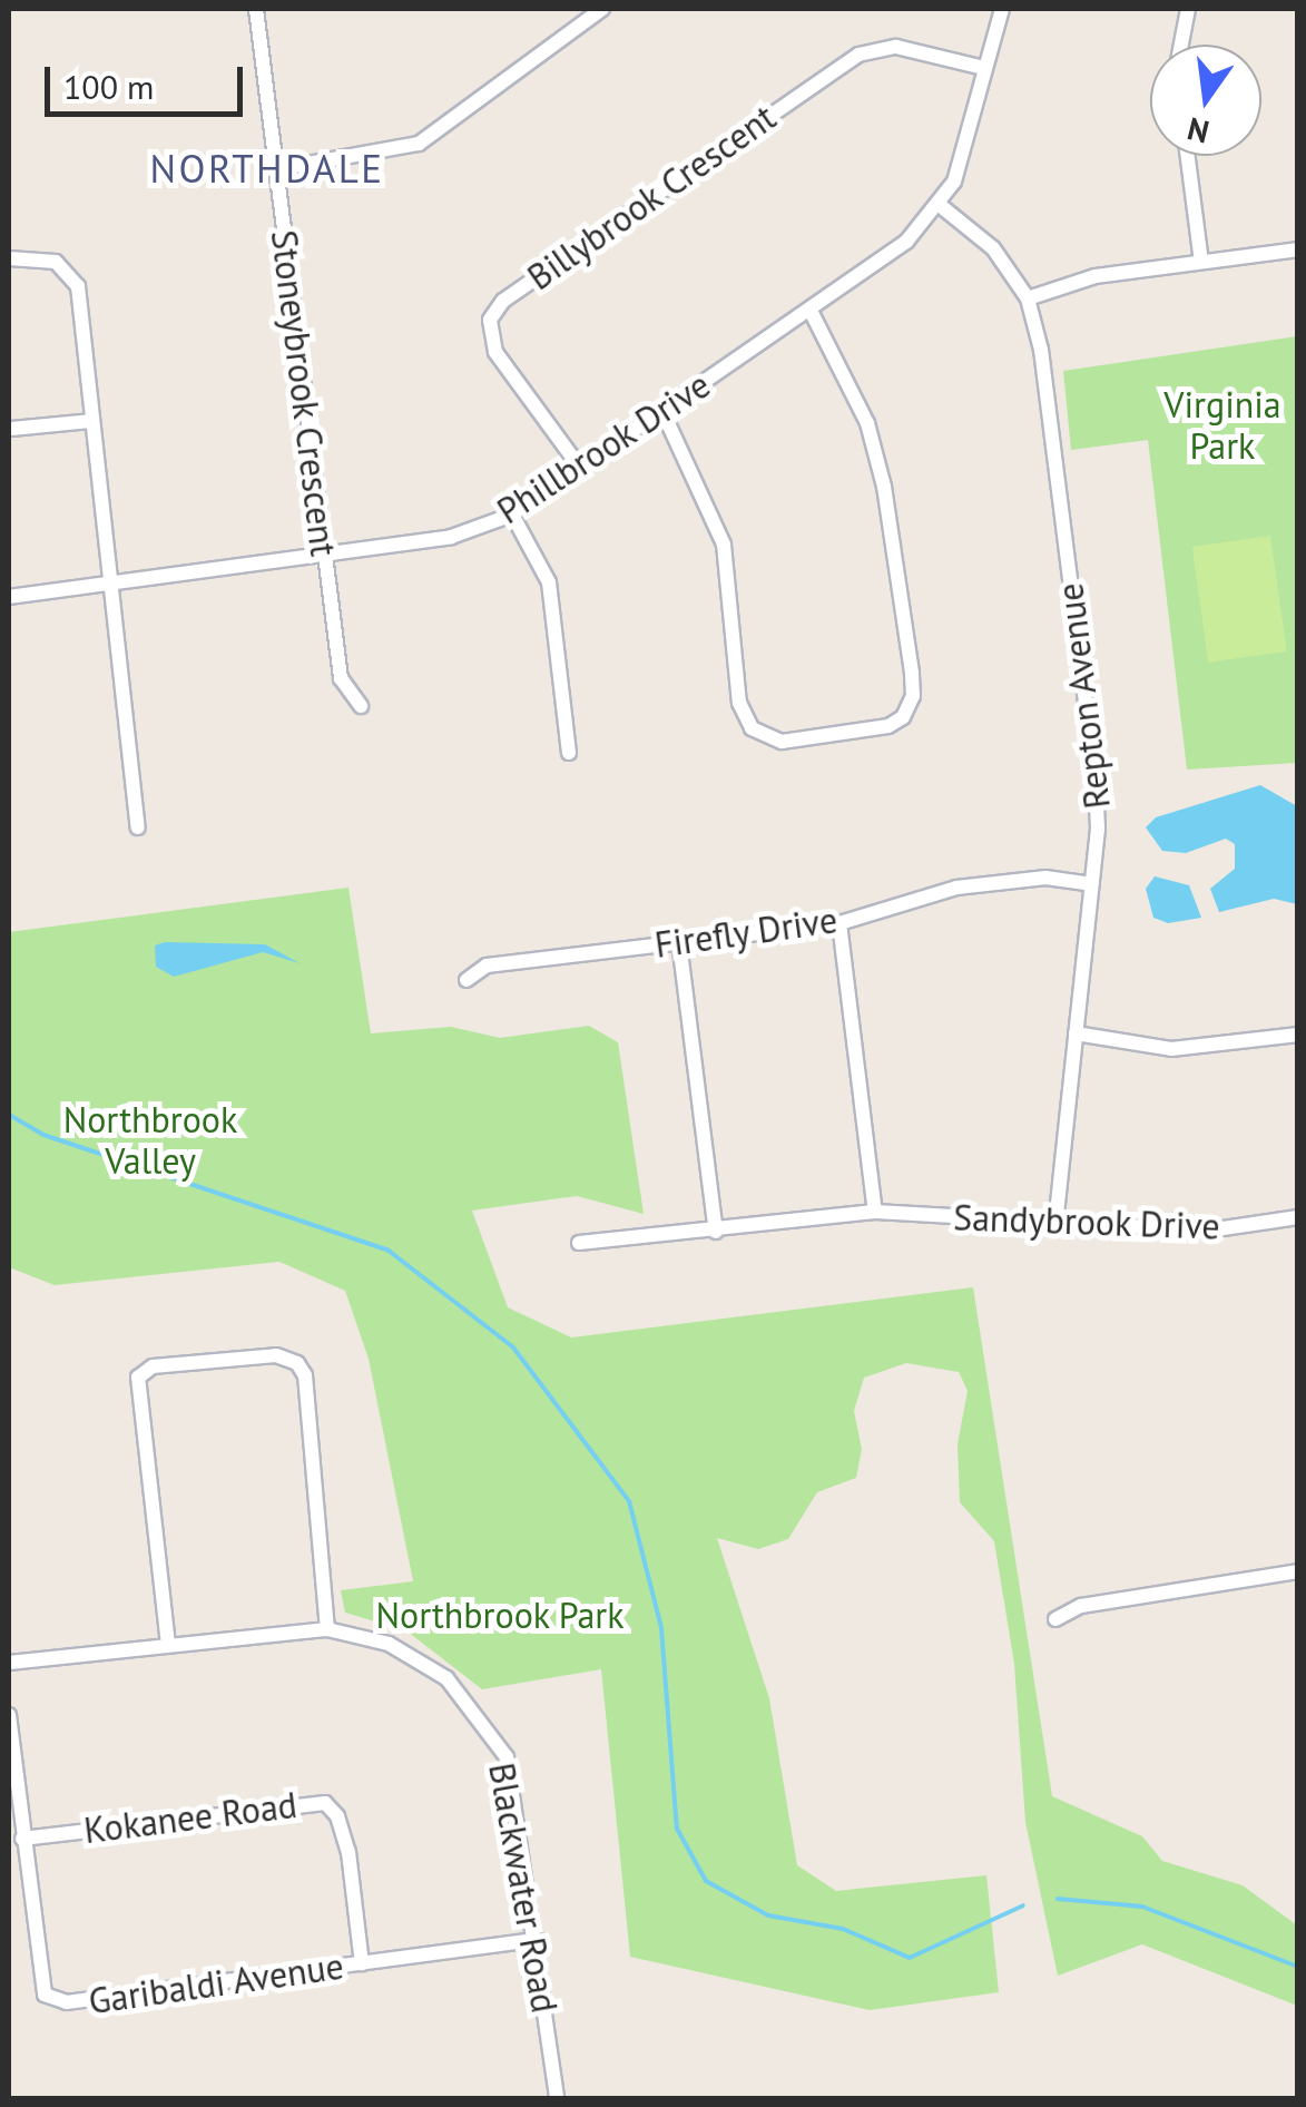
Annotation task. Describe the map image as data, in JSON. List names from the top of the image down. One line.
{"streets":{"street":["Billybrook Crescent","Stoneybrook Crescent","Phillbrook Drive","Repton Avenue","Firefly Drive","Sandybrook Drive","Kokanee Road","Blackwater Road","Garibaldi Avenue"]},"crossings":[["Billybrook Crescent","Phillbrook Drive"],["Stoneybrook Crescent","Phillbrook Drive"],["Phillbrook Drive","Repton Avenue"],["Repton Avenue","Firefly Drive"],["Repton Avenue","Sandybrook Drive"],["Kokanee Road","Garibaldi Avenue"],["Blackwater Road","Garibaldi Avenue"]],"districts":["NORTHDALE"],"parks":["Virginia Park","Northbrook Valley","Northbrook Park"],"scale_bar":"100 m","north":"bottom"}
